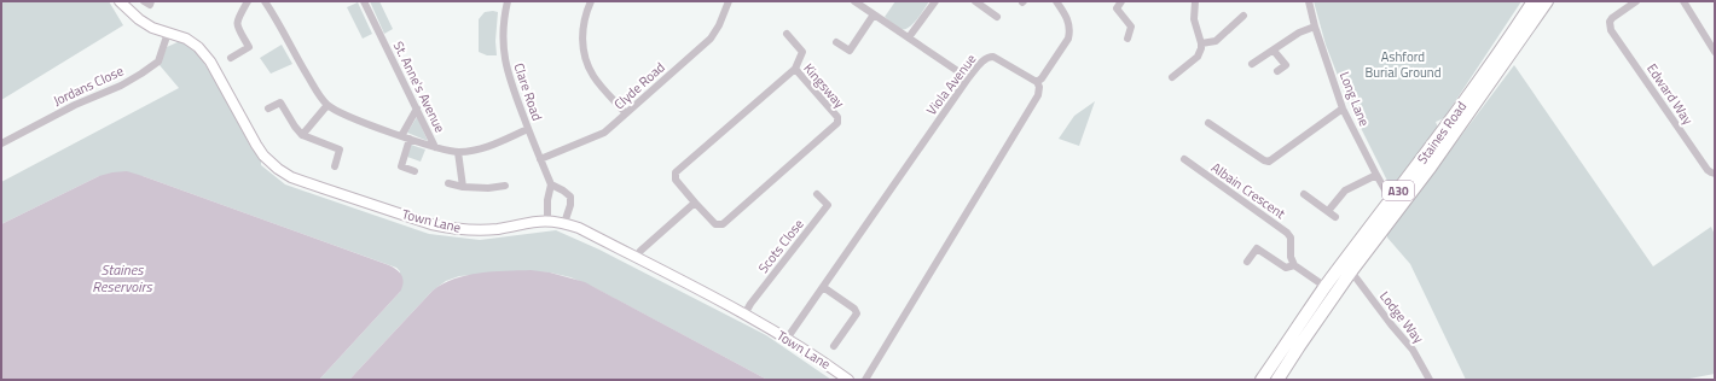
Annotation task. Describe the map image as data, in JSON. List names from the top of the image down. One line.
{"streets":{"highway":["Staines Road","A30"],"main road":["Town Lane"],"street":["Viola Avenue","Jordans Close","Clyde Road","Kingsway","St. Anne's Avenue","Clare Road","Edward Way","Long Lane","Albain Crescent","Scots Close","Lodge Way"]},"crossings":[["Viola Avenue","Town Lane"],["Jordans Close","Town Lane"],["Clyde Road","Clare Road"],["St. Anne's Avenue","Clare Road"],["Long Lane","Staines Road"],["Staines Road","Lodge Way"],["Town Lane","Scots Close"]],"water":["Staines Reservoirs"],"parks":["Ashford Burial Ground"]}
